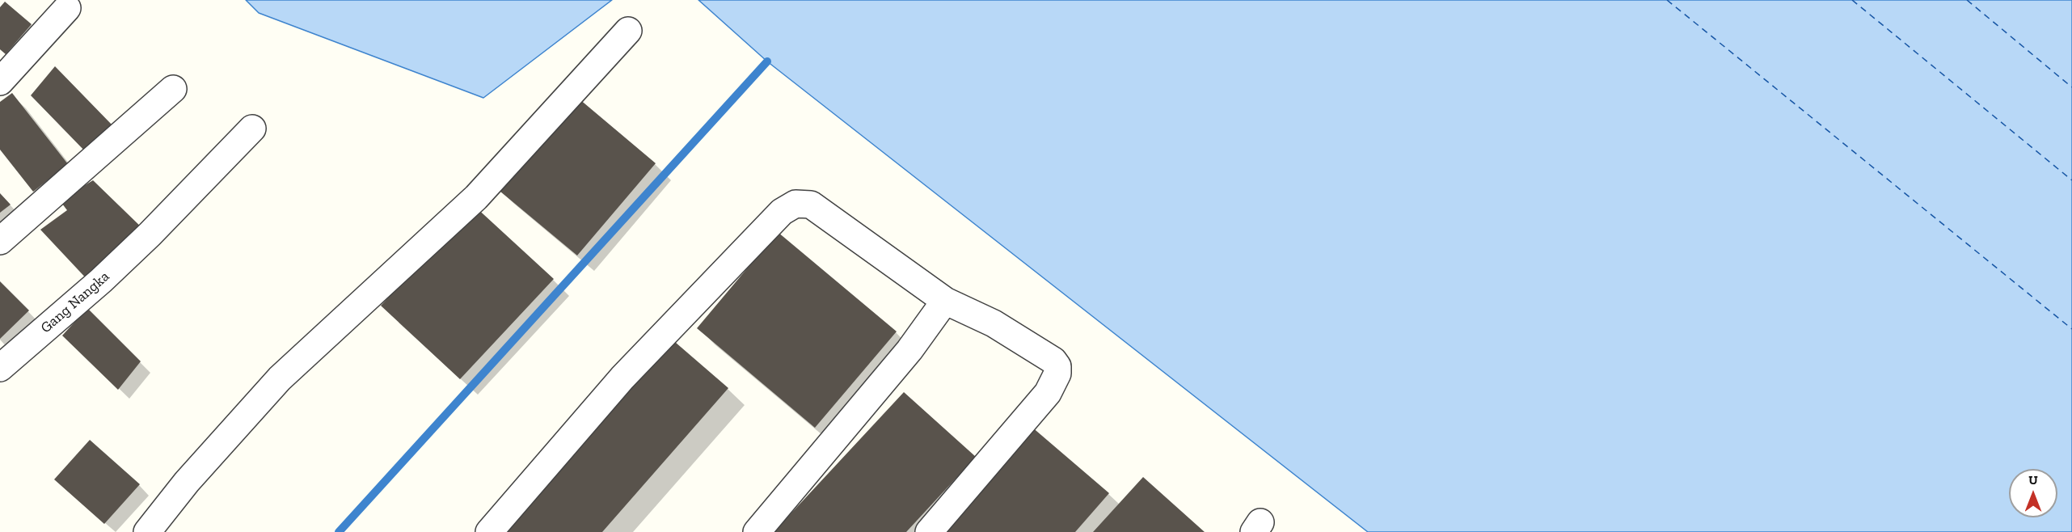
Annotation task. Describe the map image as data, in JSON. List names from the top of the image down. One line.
{"streets":{"street":["Gang Nangka"]},"north":"top"}
